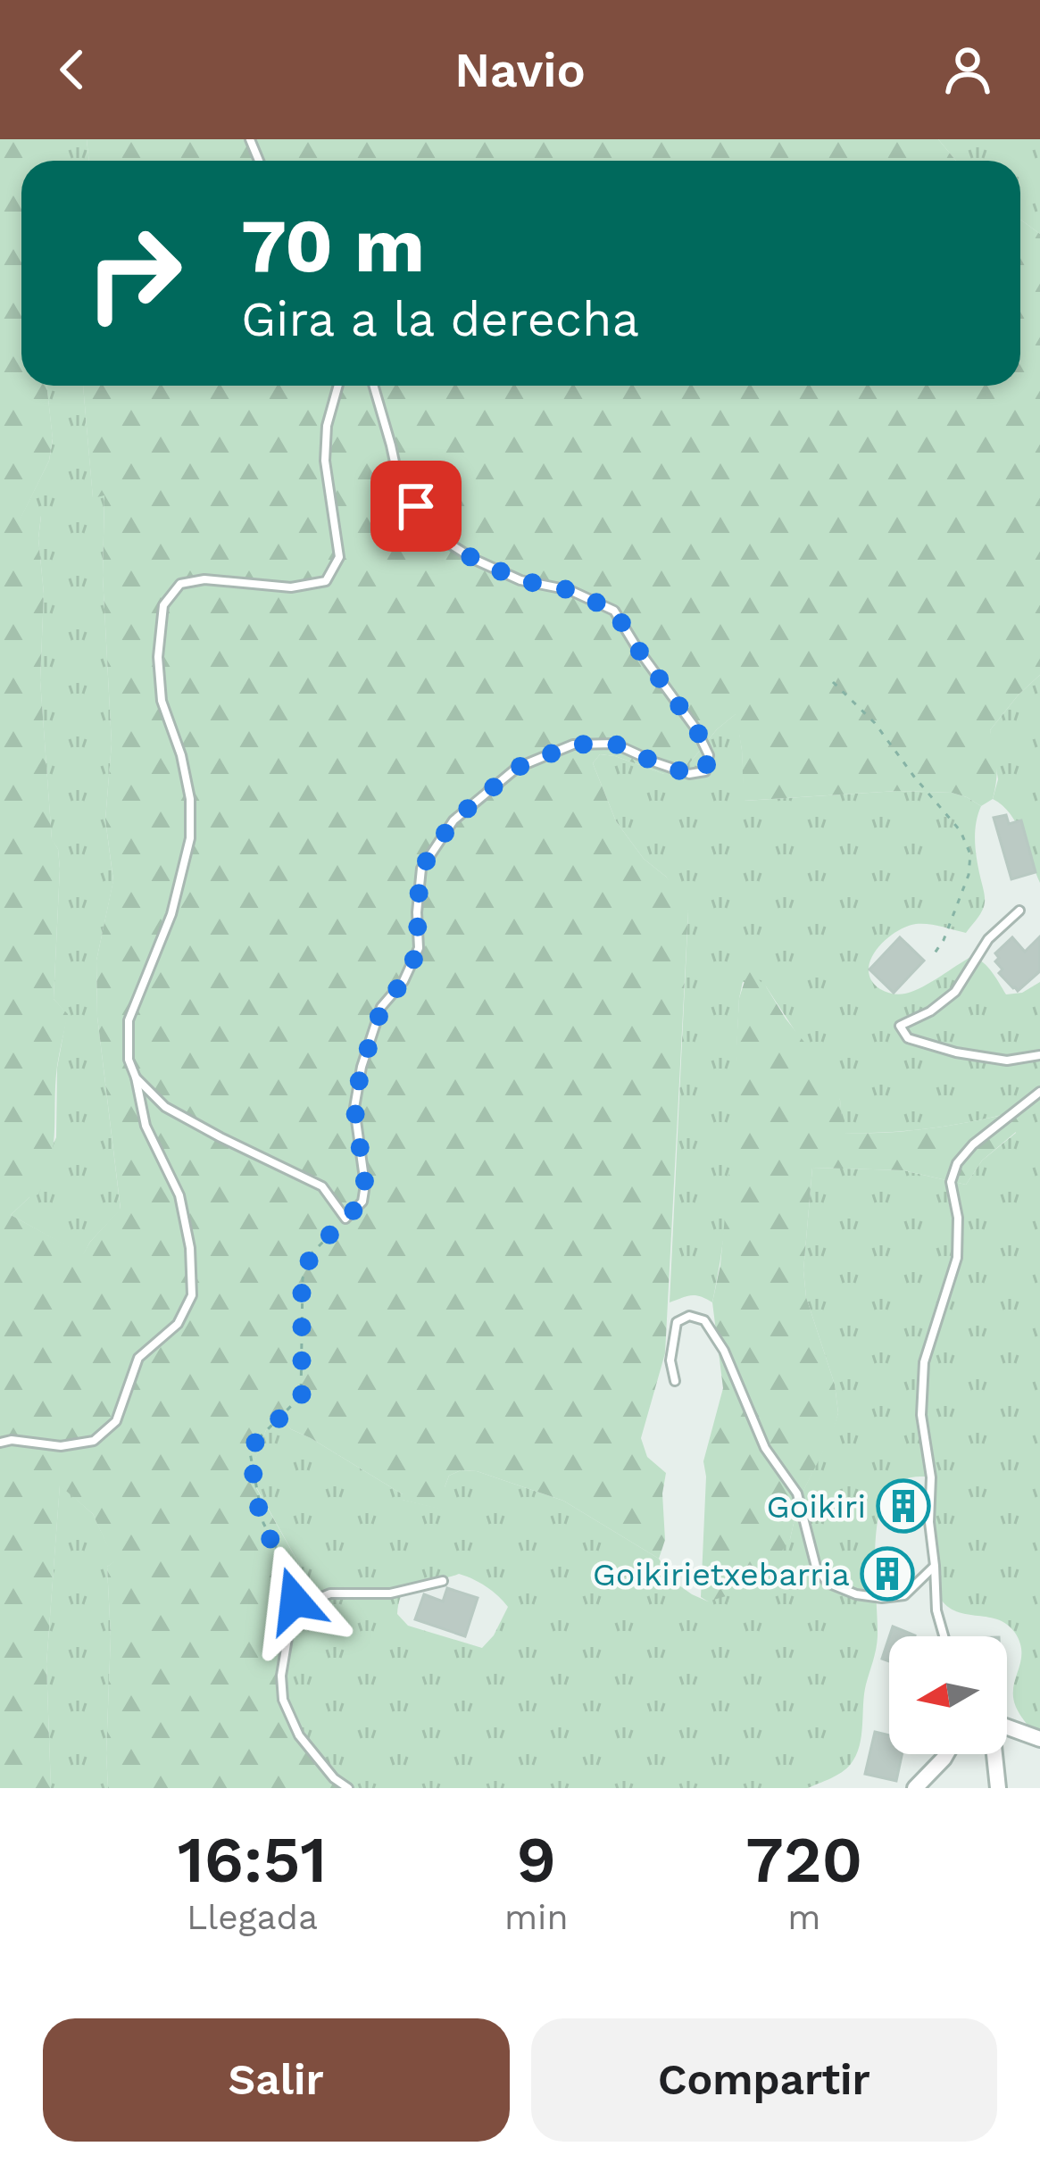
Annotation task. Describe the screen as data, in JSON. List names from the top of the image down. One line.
{"places":{"building":["Goikiri","Goikirietxebarria"]},"north":"left","page":{"header":"Navio","turn":["70 m","Gira a la derecha"],"eta":["16:51","Llegada","9","min","720","m"],"buttons":["Salir","Compartir"]}}
